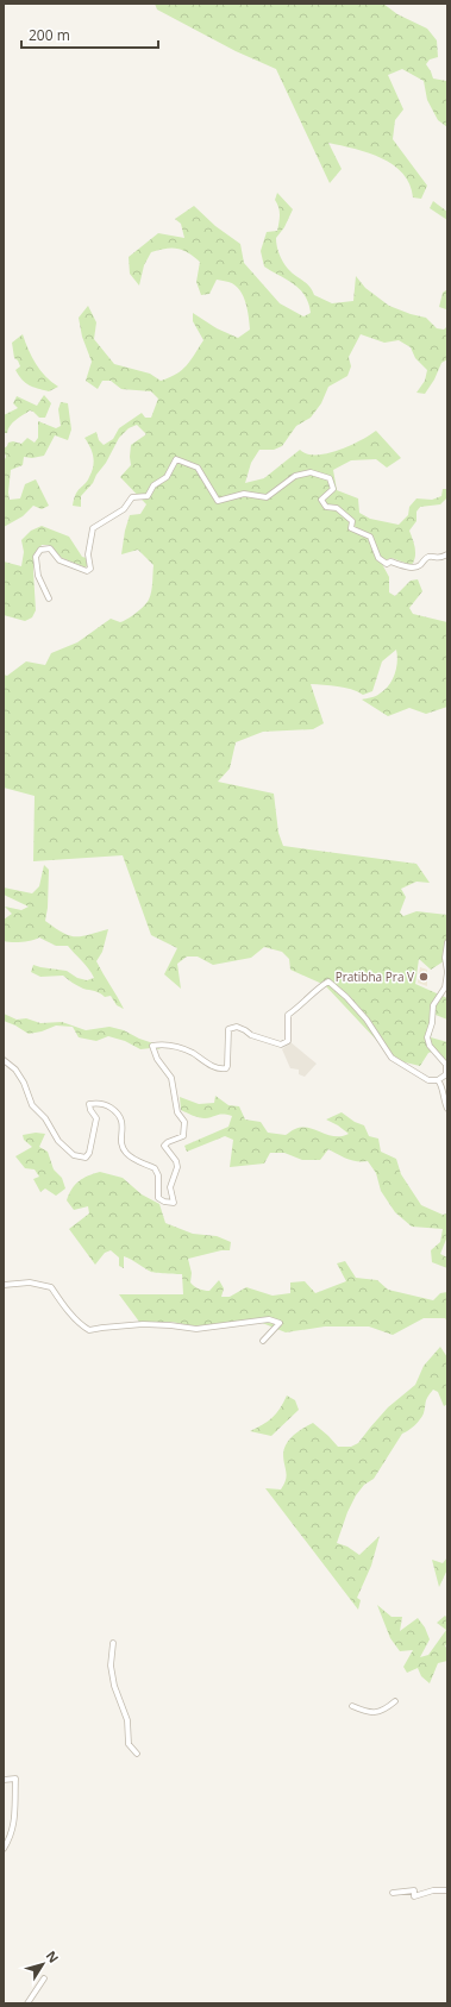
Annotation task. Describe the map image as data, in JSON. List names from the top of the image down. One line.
{"places":["Pratibha Pra V"],"scale_bar":"200 m","north":"top right"}
